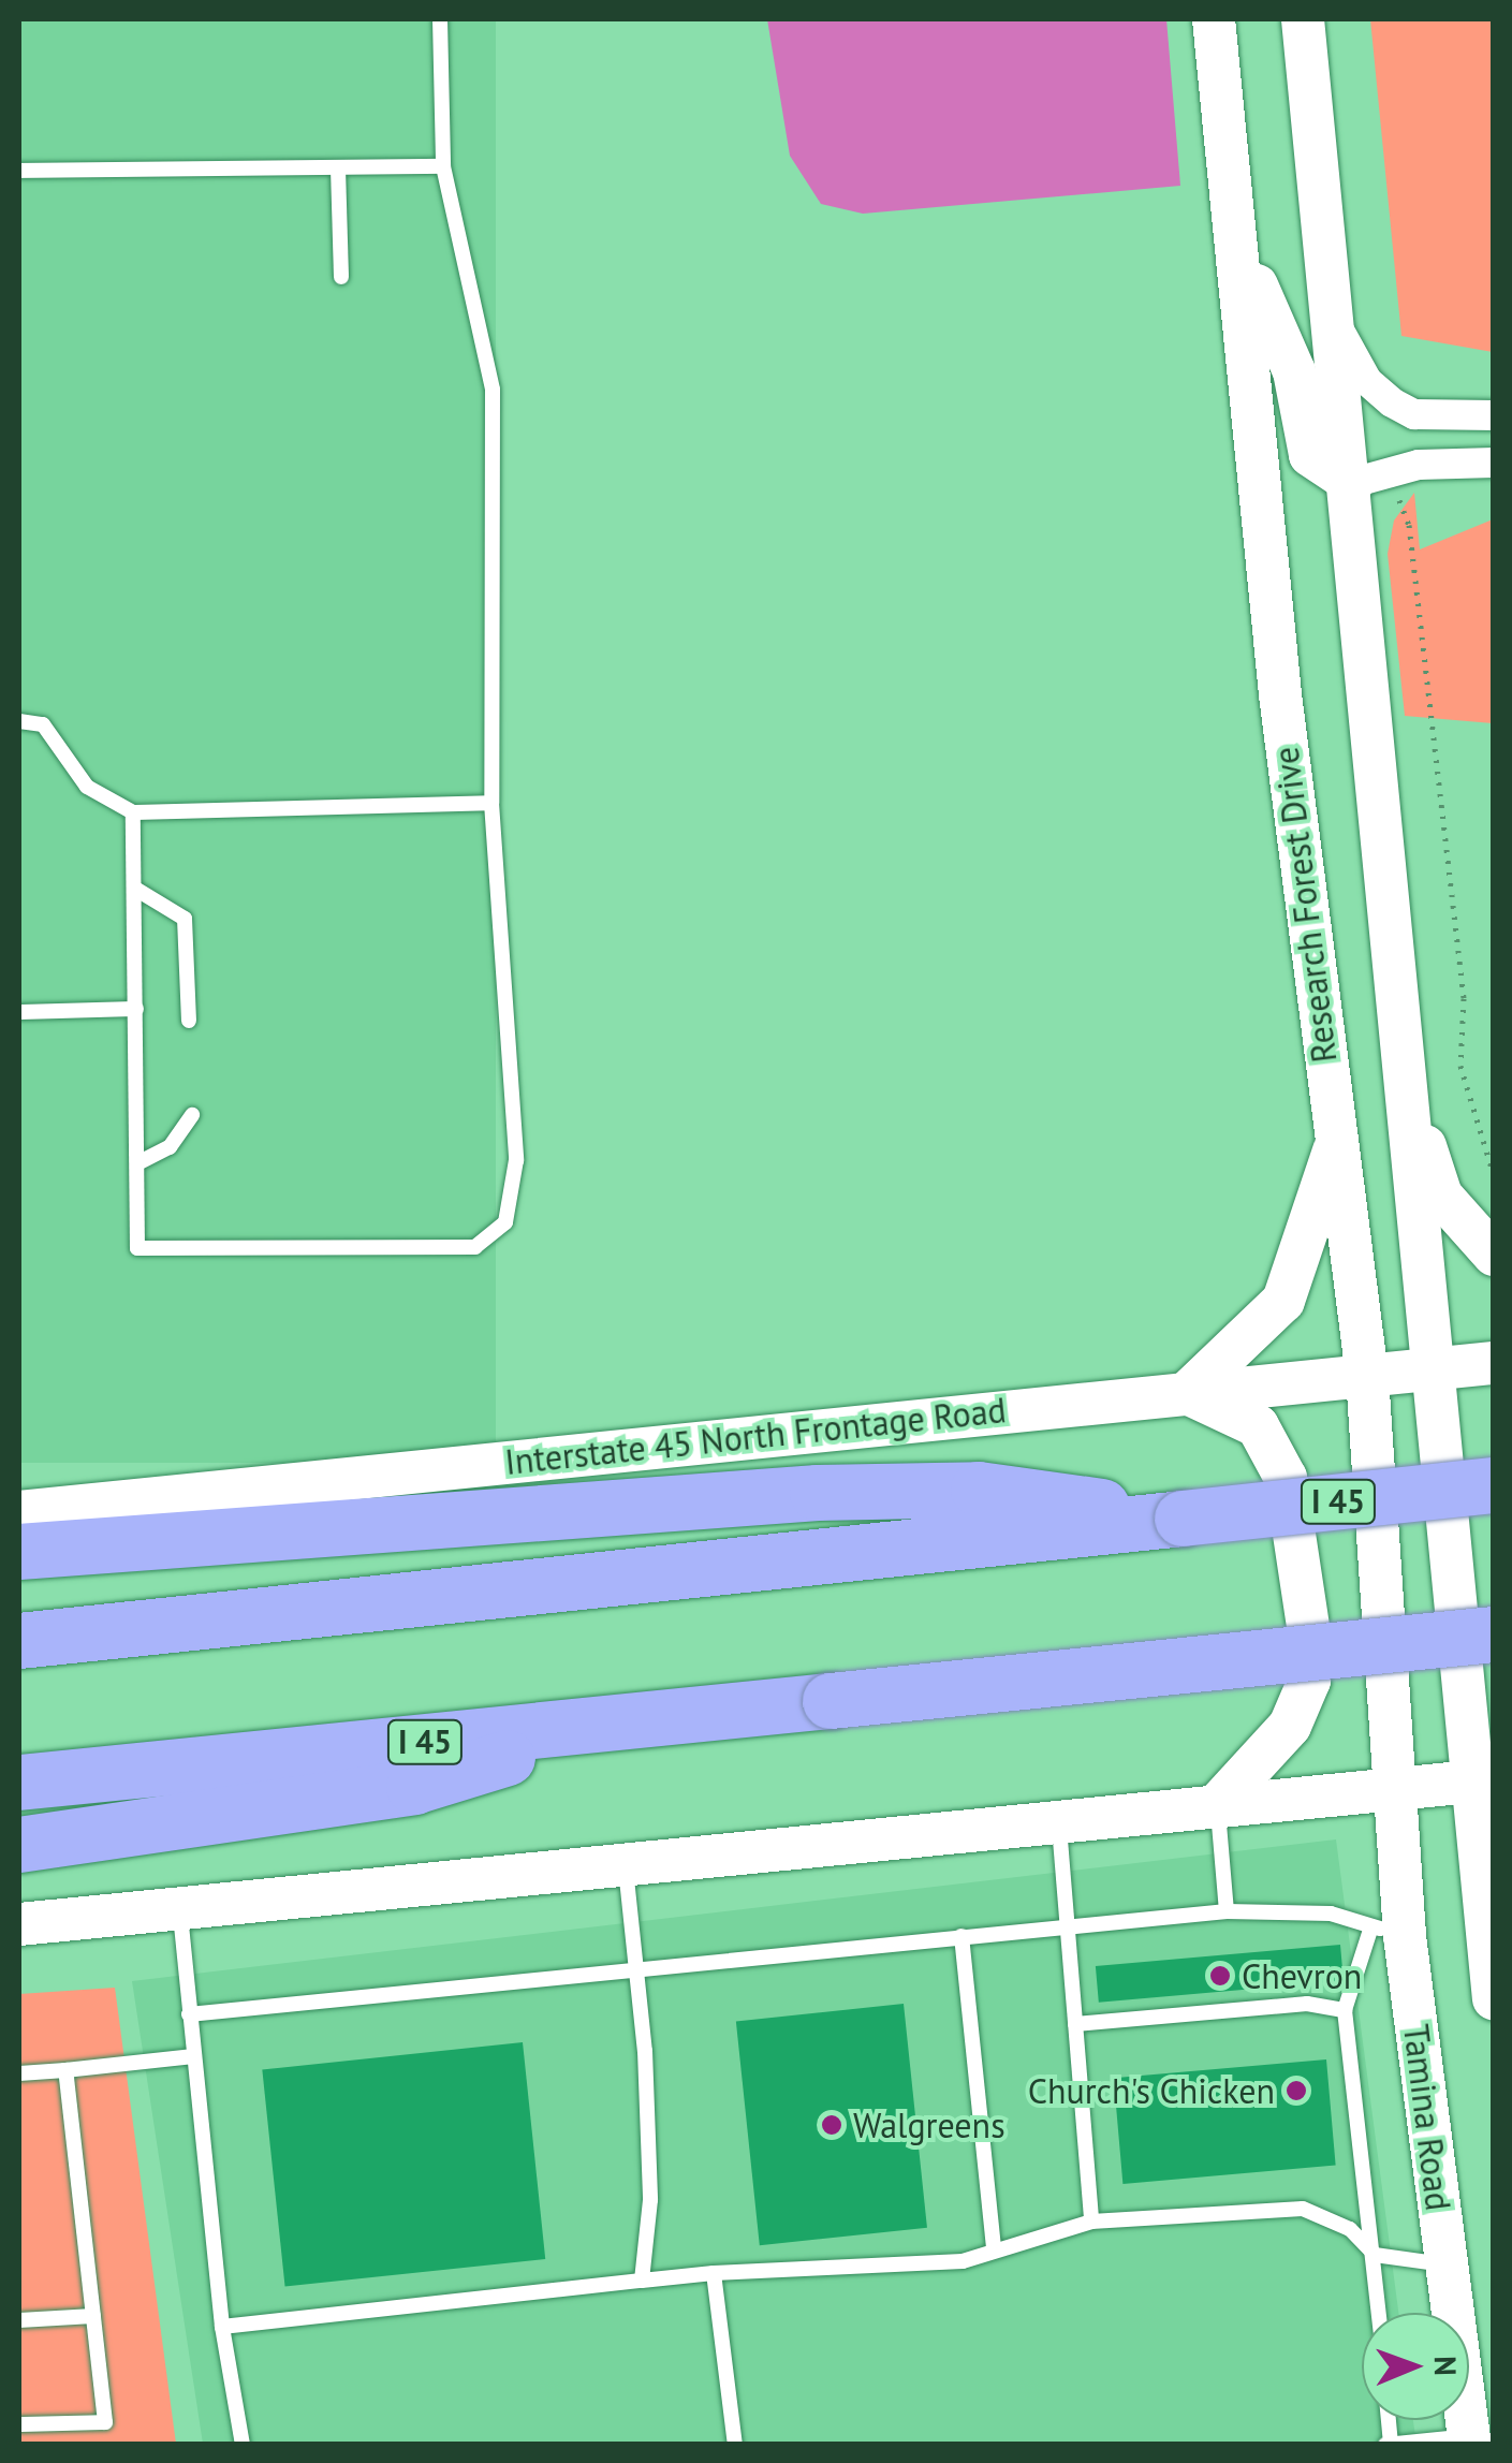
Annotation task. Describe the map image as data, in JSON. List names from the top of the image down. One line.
{"streets":{"highway":["I 45"],"main road":["Research Forest Drive","Interstate 45 North Frontage Road","Tamina Road"]},"crossings":[["Research Forest Drive","Interstate 45 North Frontage Road"],["Research Forest Drive","Tamina Road"]],"places":["Chevron","Church's Chicken","Walgreens"],"north":"right"}
